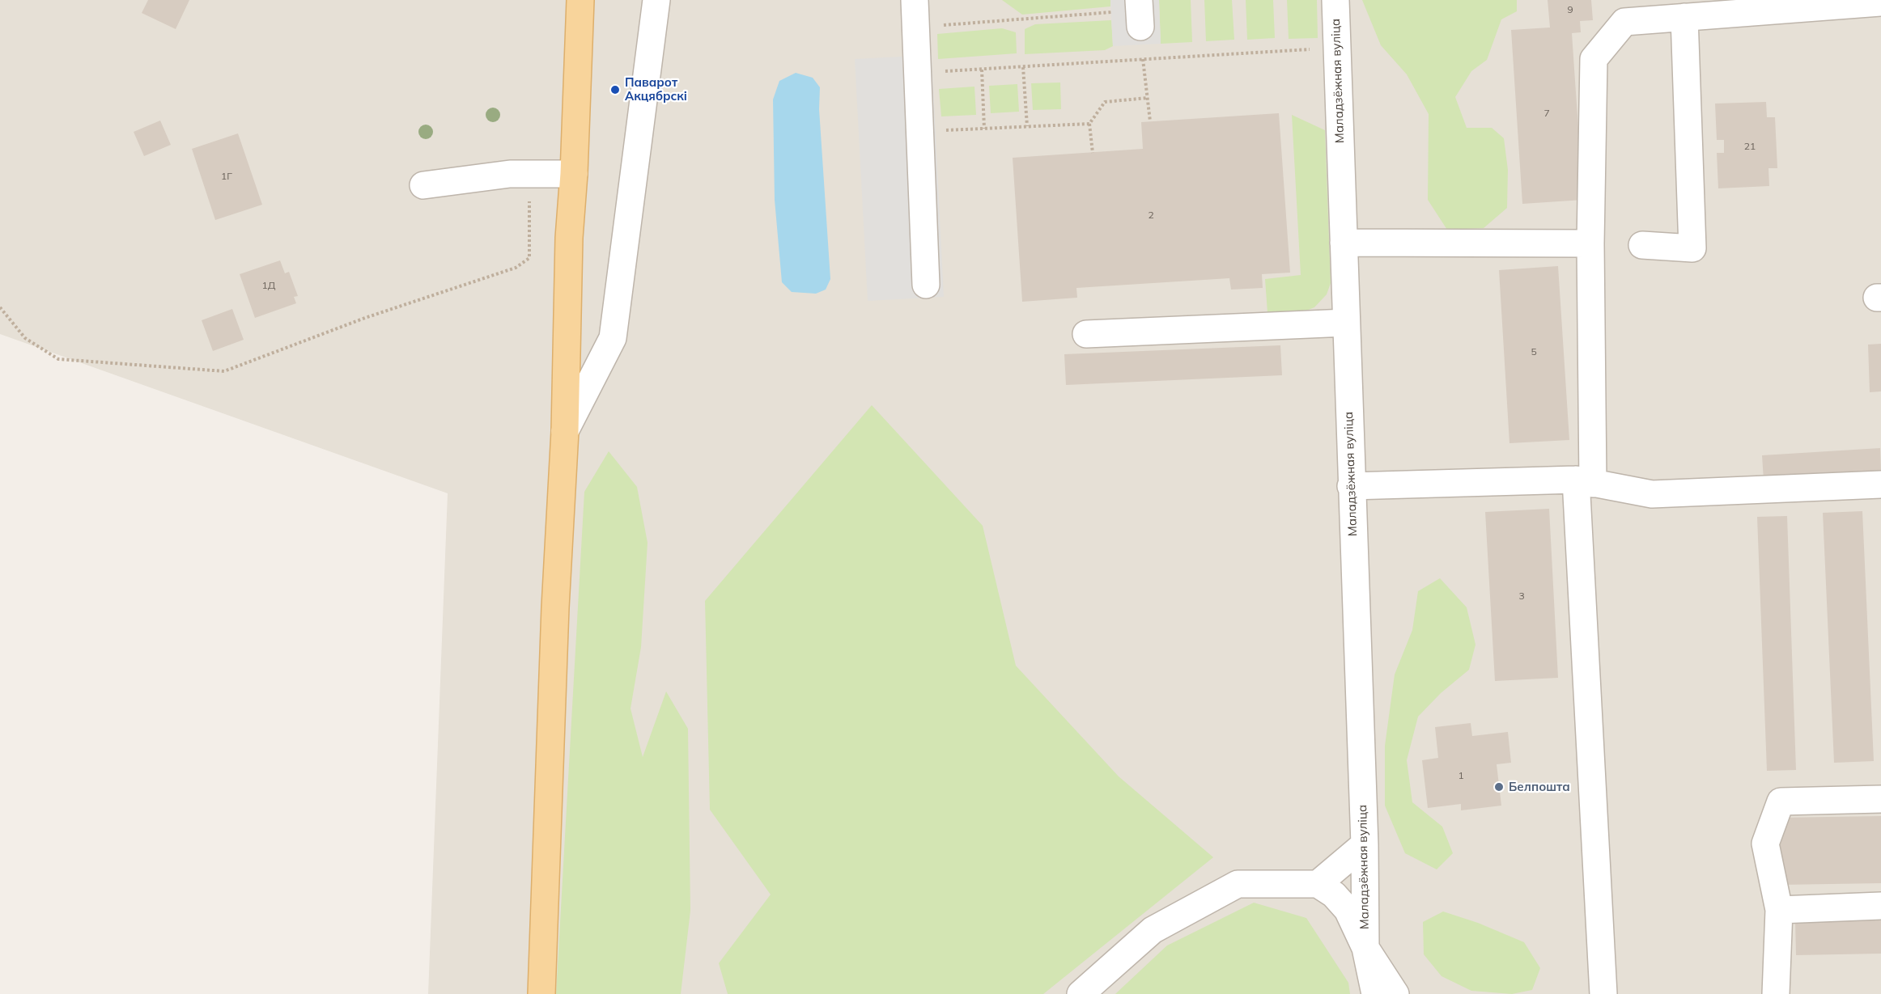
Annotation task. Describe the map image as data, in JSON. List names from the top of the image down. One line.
{"streets":{"street":["Маладзёжная вуліца"]},"places":["Паварот Акцябрскі","Белпошта"],"house_numbers":["9","7","21","1Г","2","1Д","5","3","1"]}
